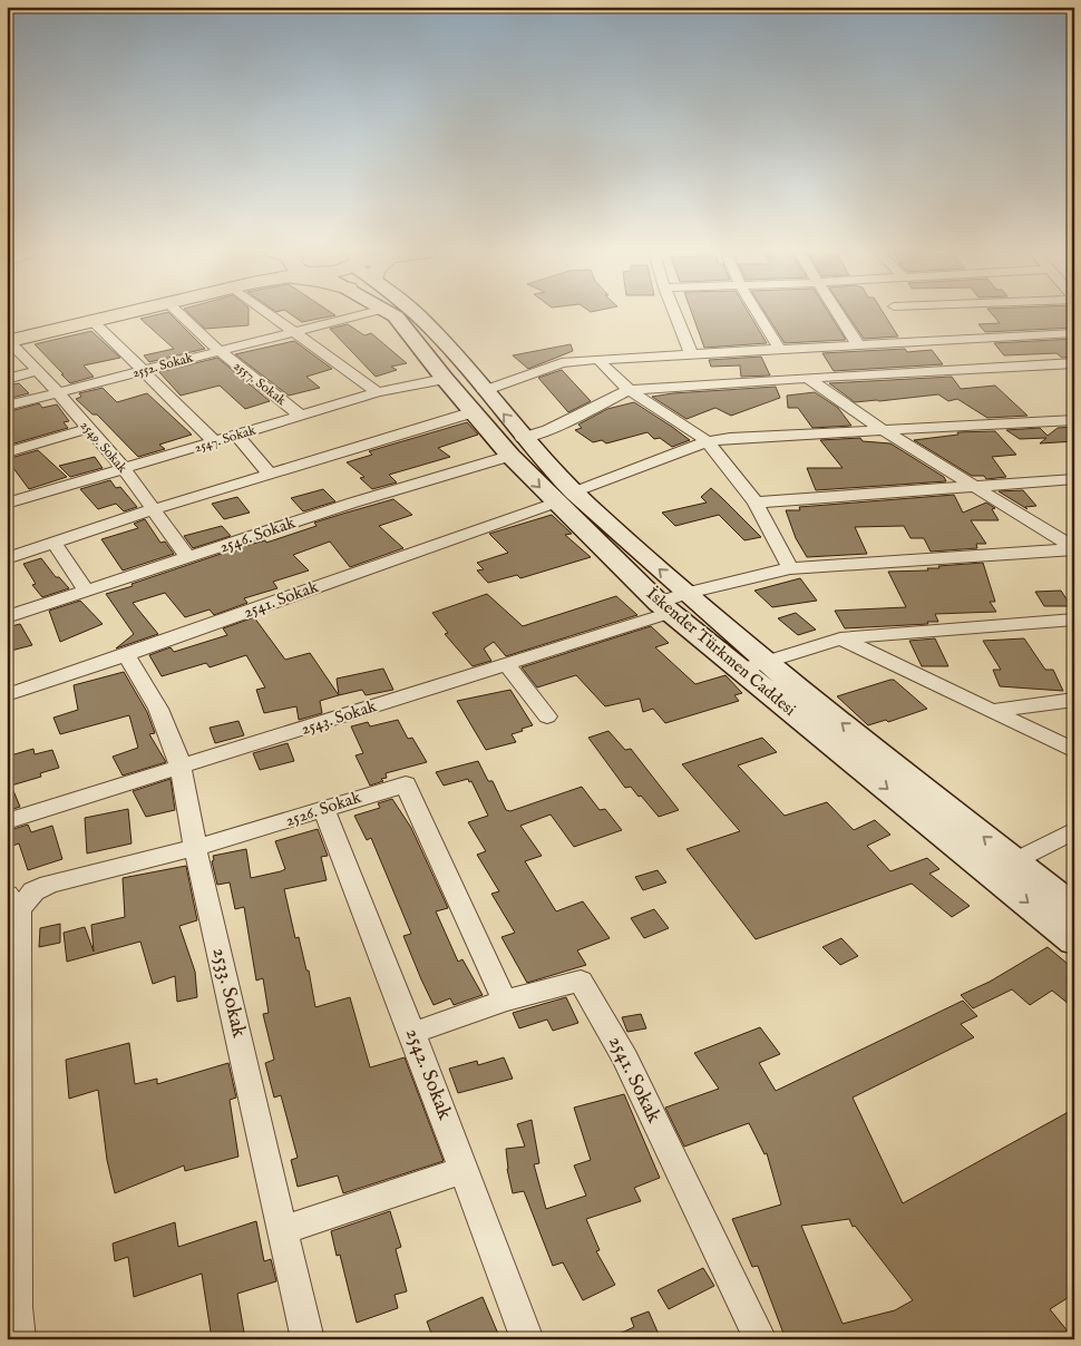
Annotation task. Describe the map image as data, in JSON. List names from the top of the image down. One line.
{"streets":{"main road":["İskender Türkmen Caddesi"],"street":["2552. Sokak","2557. Sokak","2547. Sokak","2549. Sokak","2546. Sokak","2541. Sokak","2543. Sokak","2526. Sokak","2533. Sokak","2542. Sokak"]},"crossings":[["2552. Sokak","2557. Sokak"],["2552. Sokak","2549. Sokak"],["2557. Sokak","2547. Sokak"],["2547. Sokak","2549. Sokak"],["2547. Sokak","İskender Türkmen Caddesi"],["2549. Sokak","2546. Sokak"],["2546. Sokak","İskender Türkmen Caddesi"],["2541. Sokak","İskender Türkmen Caddesi"],["2541. Sokak","2526. Sokak"],["2541. Sokak","2533. Sokak"],["2541. Sokak","2542. Sokak"],["İskender Türkmen Caddesi","2543. Sokak"],["2543. Sokak","2533. Sokak"],["2526. Sokak","2533. Sokak"],["2526. Sokak","2542. Sokak"]]}
